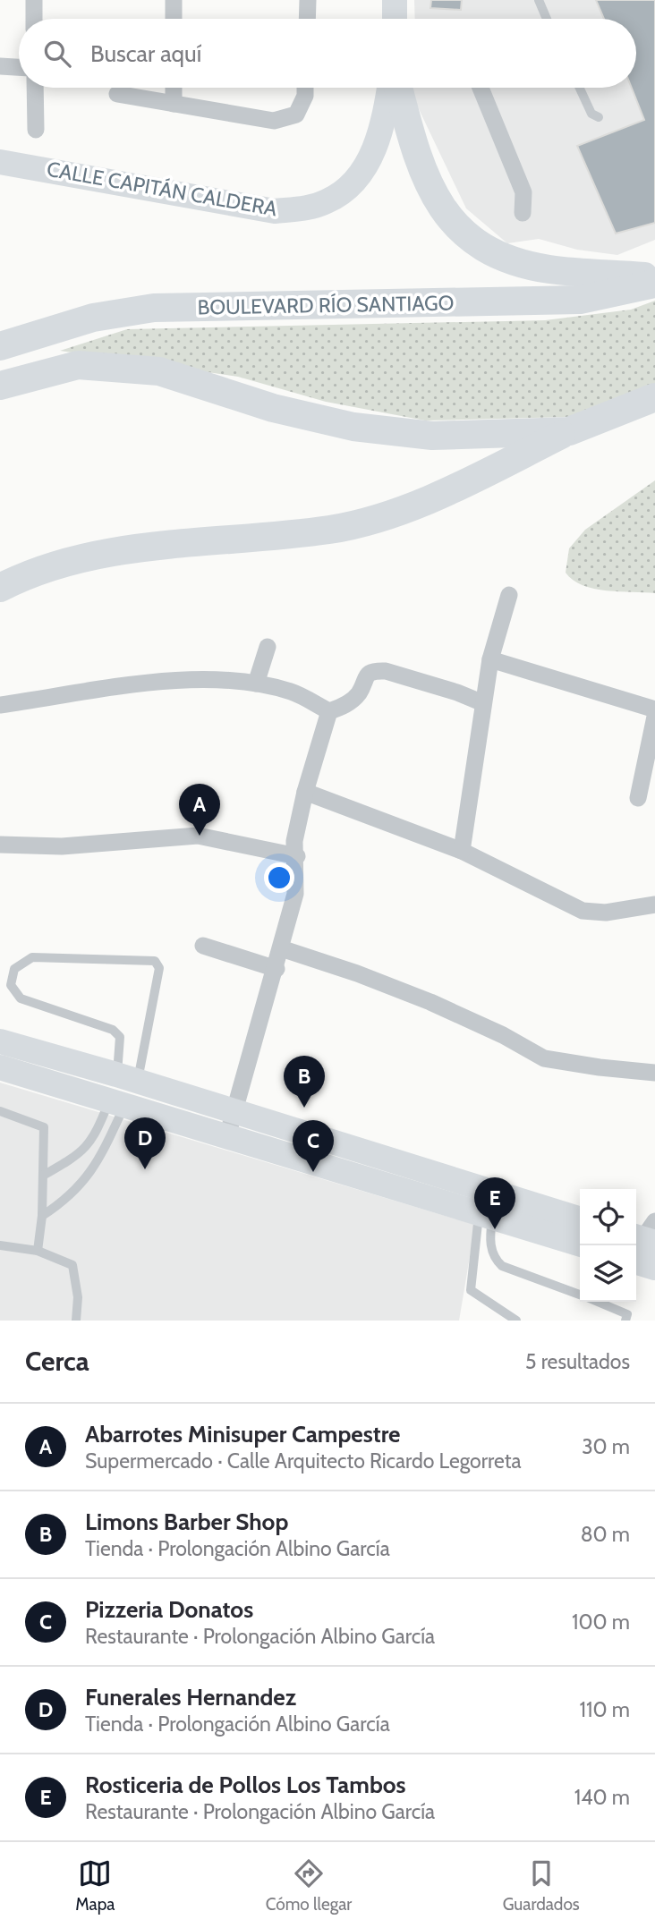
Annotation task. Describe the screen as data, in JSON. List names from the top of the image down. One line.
{"streets":{"main road":["CALLE CAPITÁN CALDERA","BOULEVARD RÍO SANTIAGO"]},"page":{"search":"Buscar aquí","pins":["A","B","D","C","E"],"heading":["Cerca","5 resultados"],"list":[{"mark":"A","name":"Abarrotes Minisuper Campestre","note":"Supermercado · Calle Arquitecto Ricardo Legorreta","value":"30 m"},{"mark":"B","name":"Limons Barber Shop","note":"Tienda · Prolongación Albino García","value":"80 m"},{"mark":"C","name":"Pizzeria Donatos","note":"Restaurante · Prolongación Albino García","value":"100 m"},{"mark":"D","name":"Funerales Hernandez","note":"Tienda · Prolongación Albino García","value":"110 m"},{"mark":"E","name":"Rosticeria de Pollos Los Tambos","note":"Restaurante · Prolongación Albino García","value":"140 m"}],"nav":["Mapa","Cómo llegar","Guardados"]}}
